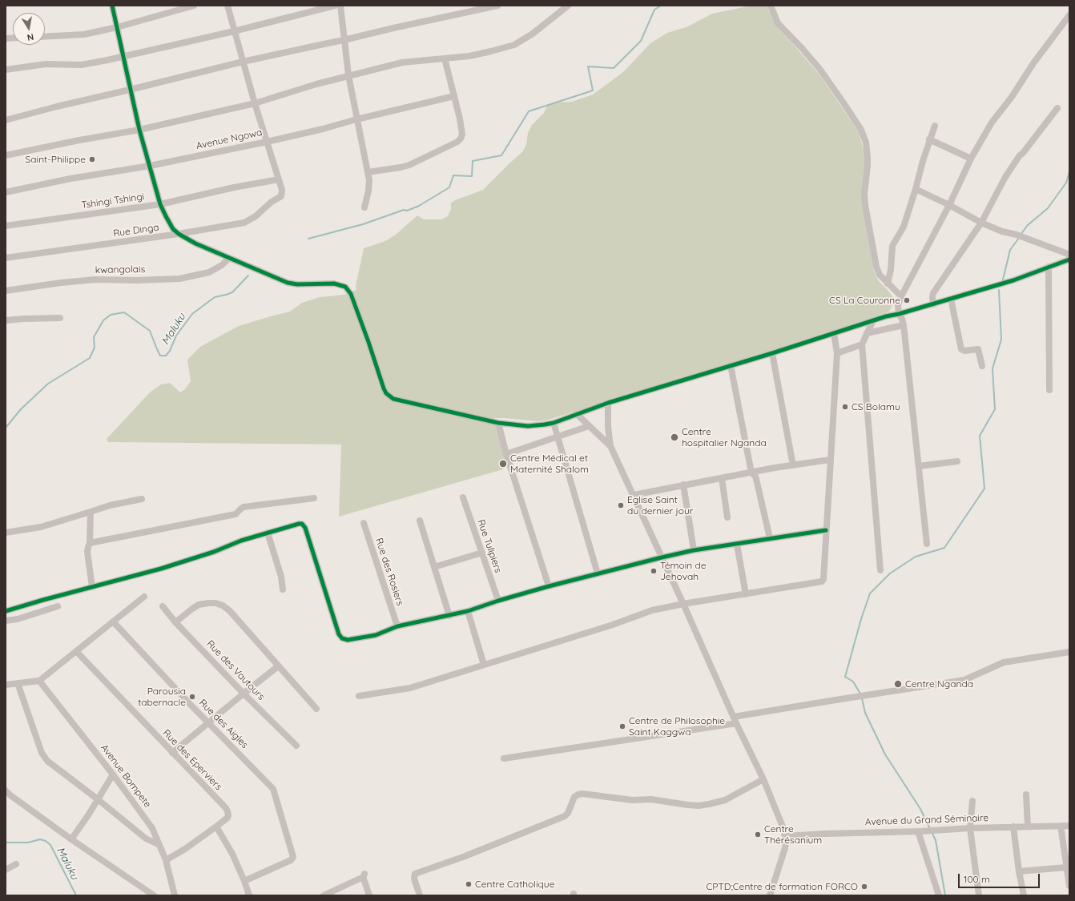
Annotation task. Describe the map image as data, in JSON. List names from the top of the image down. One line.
{"streets":{"street":["Avenue Ngowa","Tshingi Tshingi","Rue Dinga","kwangolais","Rue Tulipiers","Rue des Rosiers","Rue des Vautours","Rue des Aigles","Rue des Eperviers","Avenue Bompete","Avenue du Grand Séminaire"]},"crossings":[["Tshingi Tshingi","Rue Dinga"]],"water":["Maluku"],"places":["Saint-Philippe","CS La Couronne","CS Bolamu","Centre hospitalier Nganda","Centre Médical et Maternité Shalom","Eglise Saint du dernier jour","Témoin de Jehovah","Centre Nganda","Parousia tabernacle","Centre de Philosophie Saint Kaggwa","Centre Thérésanium","Centre Catholique","CPTD;Centre de formation FORCO"],"scale_bar":"100 m","north":"bottom"}
